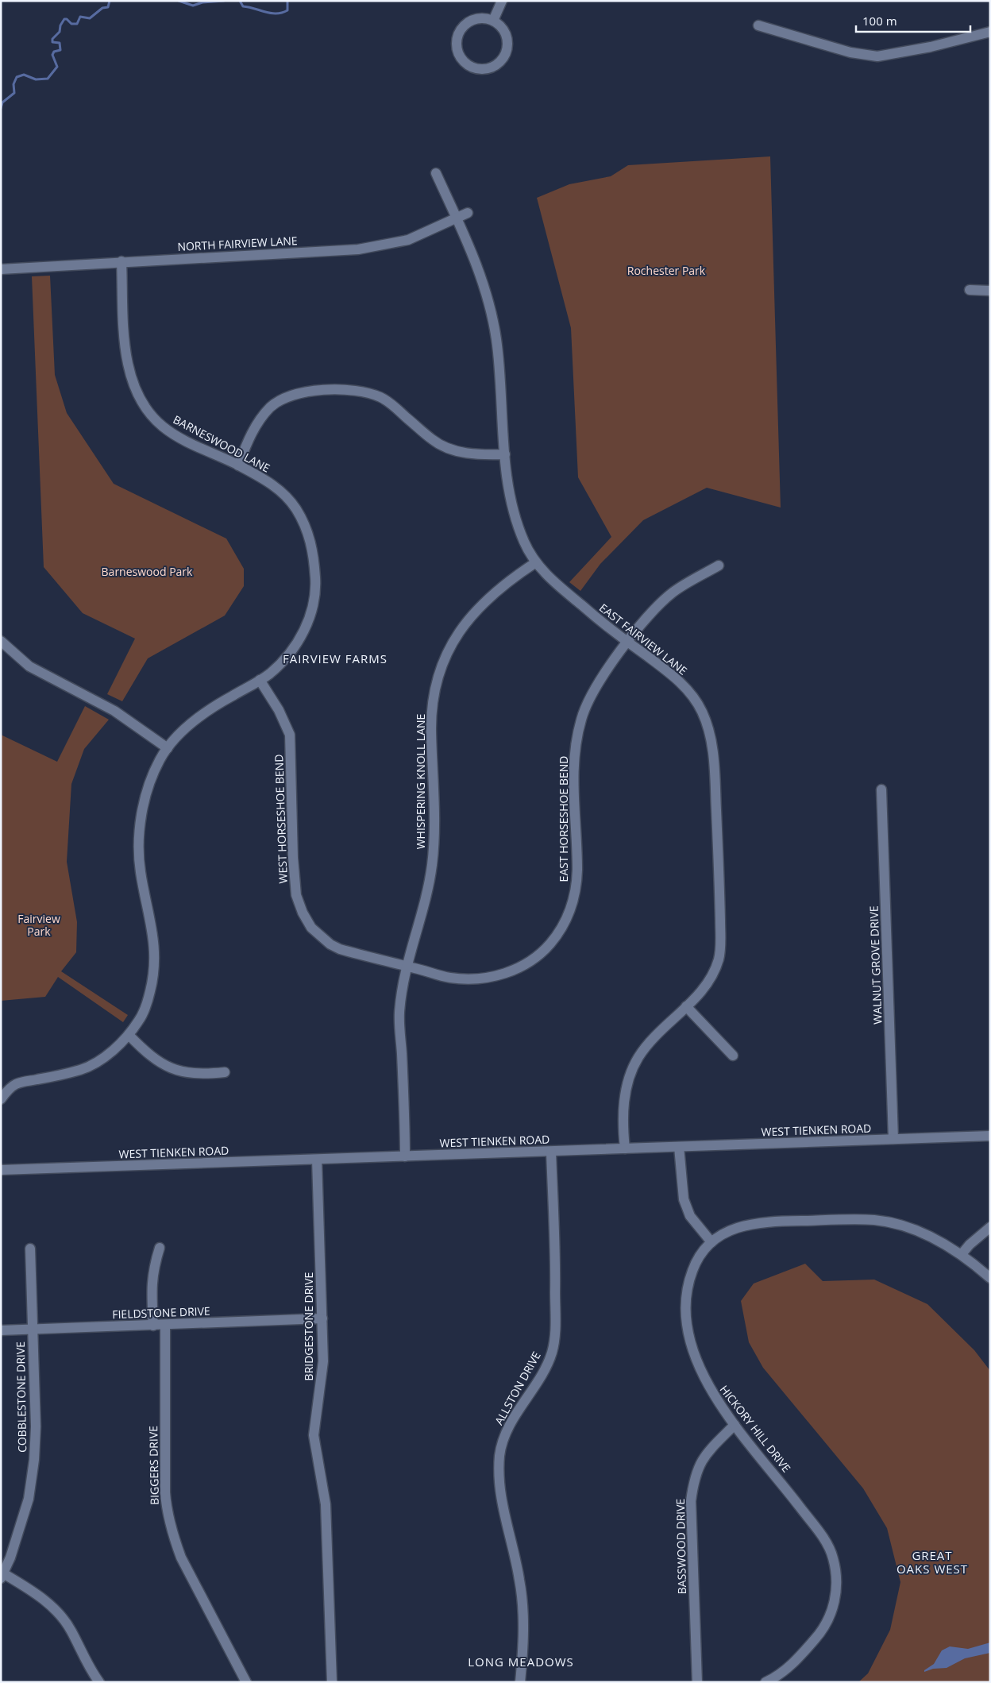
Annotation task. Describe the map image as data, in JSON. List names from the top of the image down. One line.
{"streets":{"street":["NORTH FAIRVIEW LANE","BARNESWOOD LANE","EAST FAIRVIEW LANE","WHISPERING KNOLL LANE","WEST HORSESHOE BEND","EAST HORSESHOE BEND","WALNUT GROVE DRIVE","WEST TIENKEN ROAD","FIELDSTONE DRIVE","BRIDGESTONE DRIVE","ALLSTON DRIVE","COBBLESTONE DRIVE","HICKORY HILL DRIVE","BIGGERS DRIVE","BASSWOOD DRIVE"]},"crossings":[["NORTH FAIRVIEW LANE","BARNESWOOD LANE"],["NORTH FAIRVIEW LANE","EAST FAIRVIEW LANE"],["BARNESWOOD LANE","WEST HORSESHOE BEND"],["EAST FAIRVIEW LANE","WHISPERING KNOLL LANE"],["EAST FAIRVIEW LANE","EAST HORSESHOE BEND"],["EAST FAIRVIEW LANE","WEST TIENKEN ROAD"],["WHISPERING KNOLL LANE","WEST HORSESHOE BEND"],["WHISPERING KNOLL LANE","EAST HORSESHOE BEND"],["WHISPERING KNOLL LANE","WEST TIENKEN ROAD"],["WEST HORSESHOE BEND","EAST HORSESHOE BEND"],["WALNUT GROVE DRIVE","WEST TIENKEN ROAD"],["WEST TIENKEN ROAD","BRIDGESTONE DRIVE"],["WEST TIENKEN ROAD","ALLSTON DRIVE"],["FIELDSTONE DRIVE","BRIDGESTONE DRIVE"],["FIELDSTONE DRIVE","COBBLESTONE DRIVE"],["FIELDSTONE DRIVE","BIGGERS DRIVE"],["HICKORY HILL DRIVE","BASSWOOD DRIVE"]],"districts":["FAIRVIEW FARMS","GREAT OAKS WEST","LONG MEADOWS"],"parks":["Rochester Park","Barneswood Park","Fairview Park"],"scale_bar":"100 m"}
